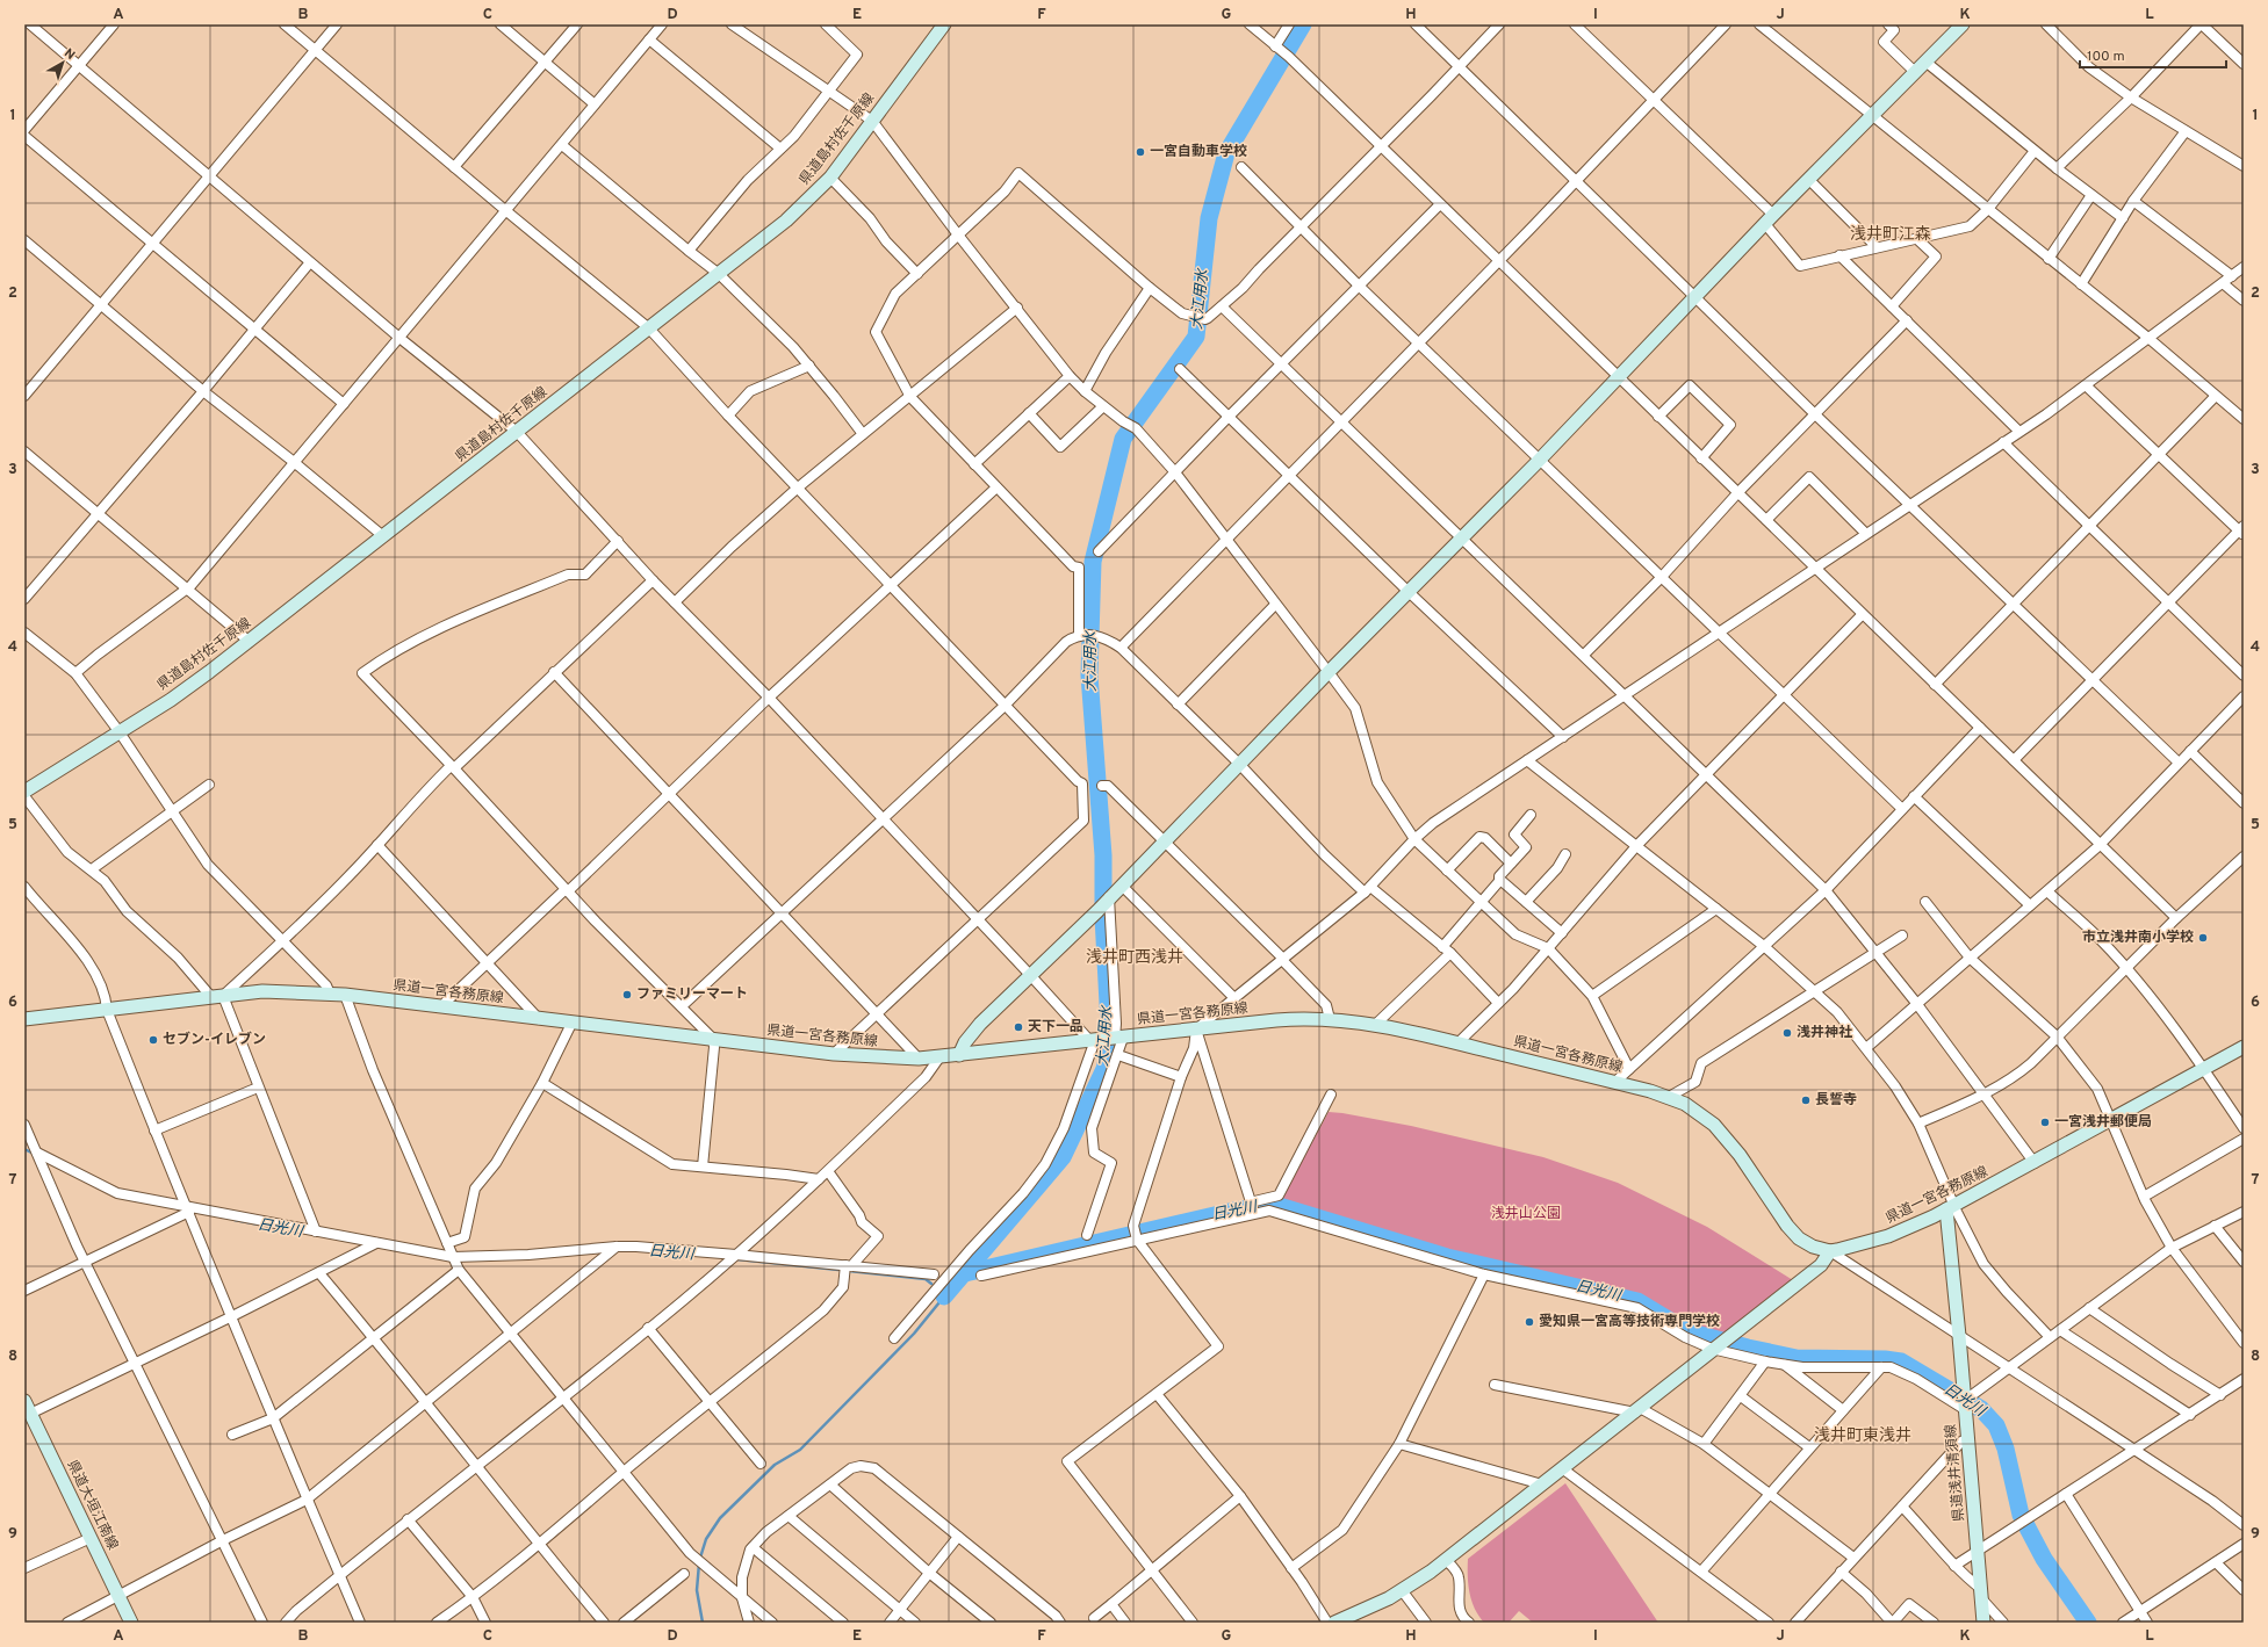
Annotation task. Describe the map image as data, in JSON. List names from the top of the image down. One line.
{"streets":{"main road":["県道島村佐千原線","県道一宮各務原線","県道浅井清須線","県道大垣江南線"]},"crossings":[["県道一宮各務原線","県道浅井清須線"]],"districts":["浅井町江森","浅井町西浅井","浅井町東浅井"],"water":["大江用水","日光川"],"parks":["浅井山公園"],"places":["一宮自動車学校","市立浅井南小学校","ファミリーマート","天下一品","浅井神社","セブン-イレブン","長誓寺","一宮浅井郵便局","愛知県一宮高等技術専門学校"],"scale_bar":"100 m","north":"top right","grid":{"columns":["A","B","C","D","E","F","G","H","I","J","K","L"],"rows":["1","2","3","4","5","6","7","8","9"]}}
